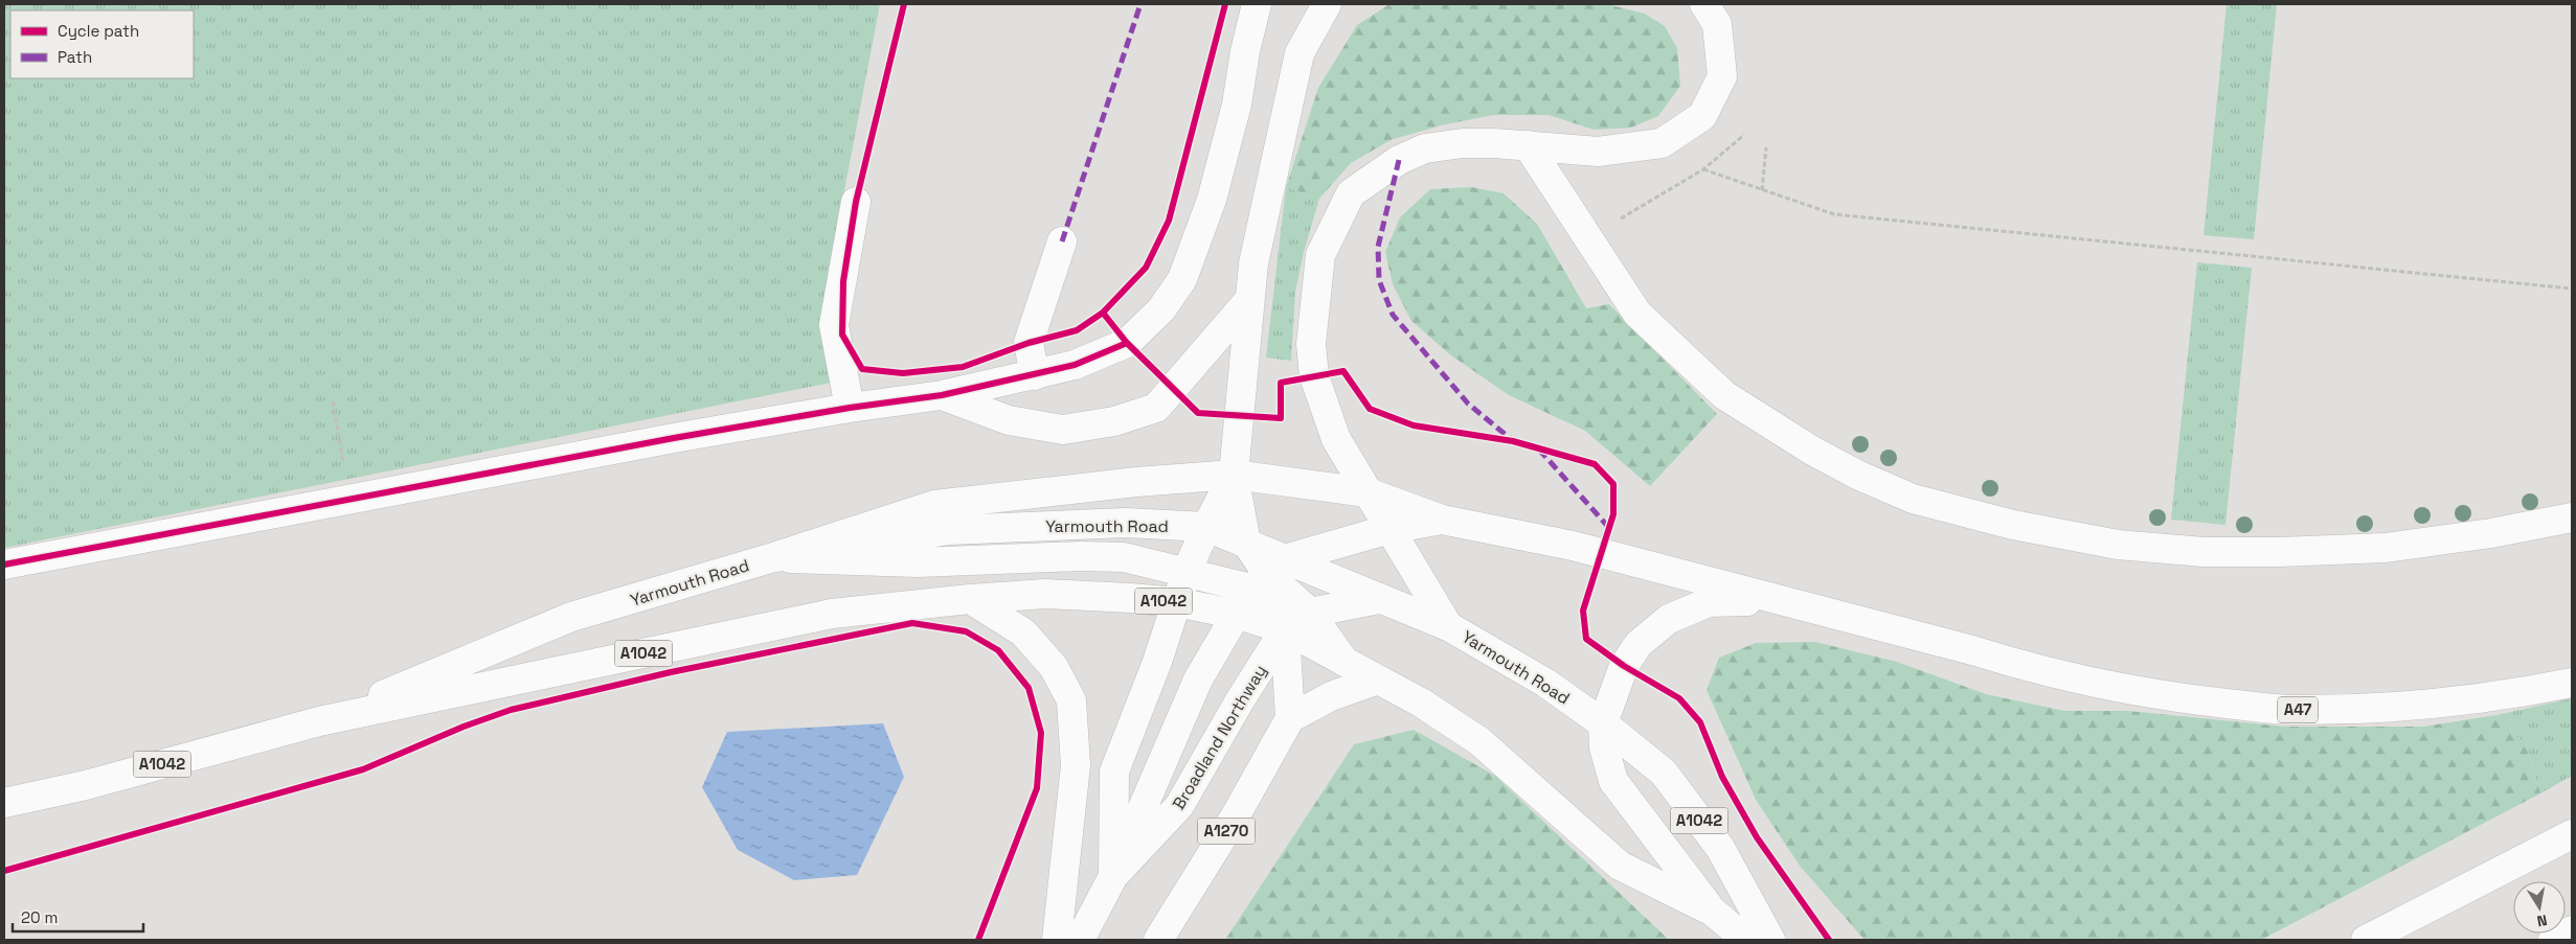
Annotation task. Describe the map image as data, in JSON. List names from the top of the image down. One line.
{"streets":{"main road":["Yarmouth Road","A1042","A47","Broadland Northway","A1270"]},"crossings":[["Yarmouth Road","Broadland Northway"],["Broadland Northway","A1270"]],"legend":["Cycle path","Path"],"scale_bar":"20 m","north":"bottom"}
